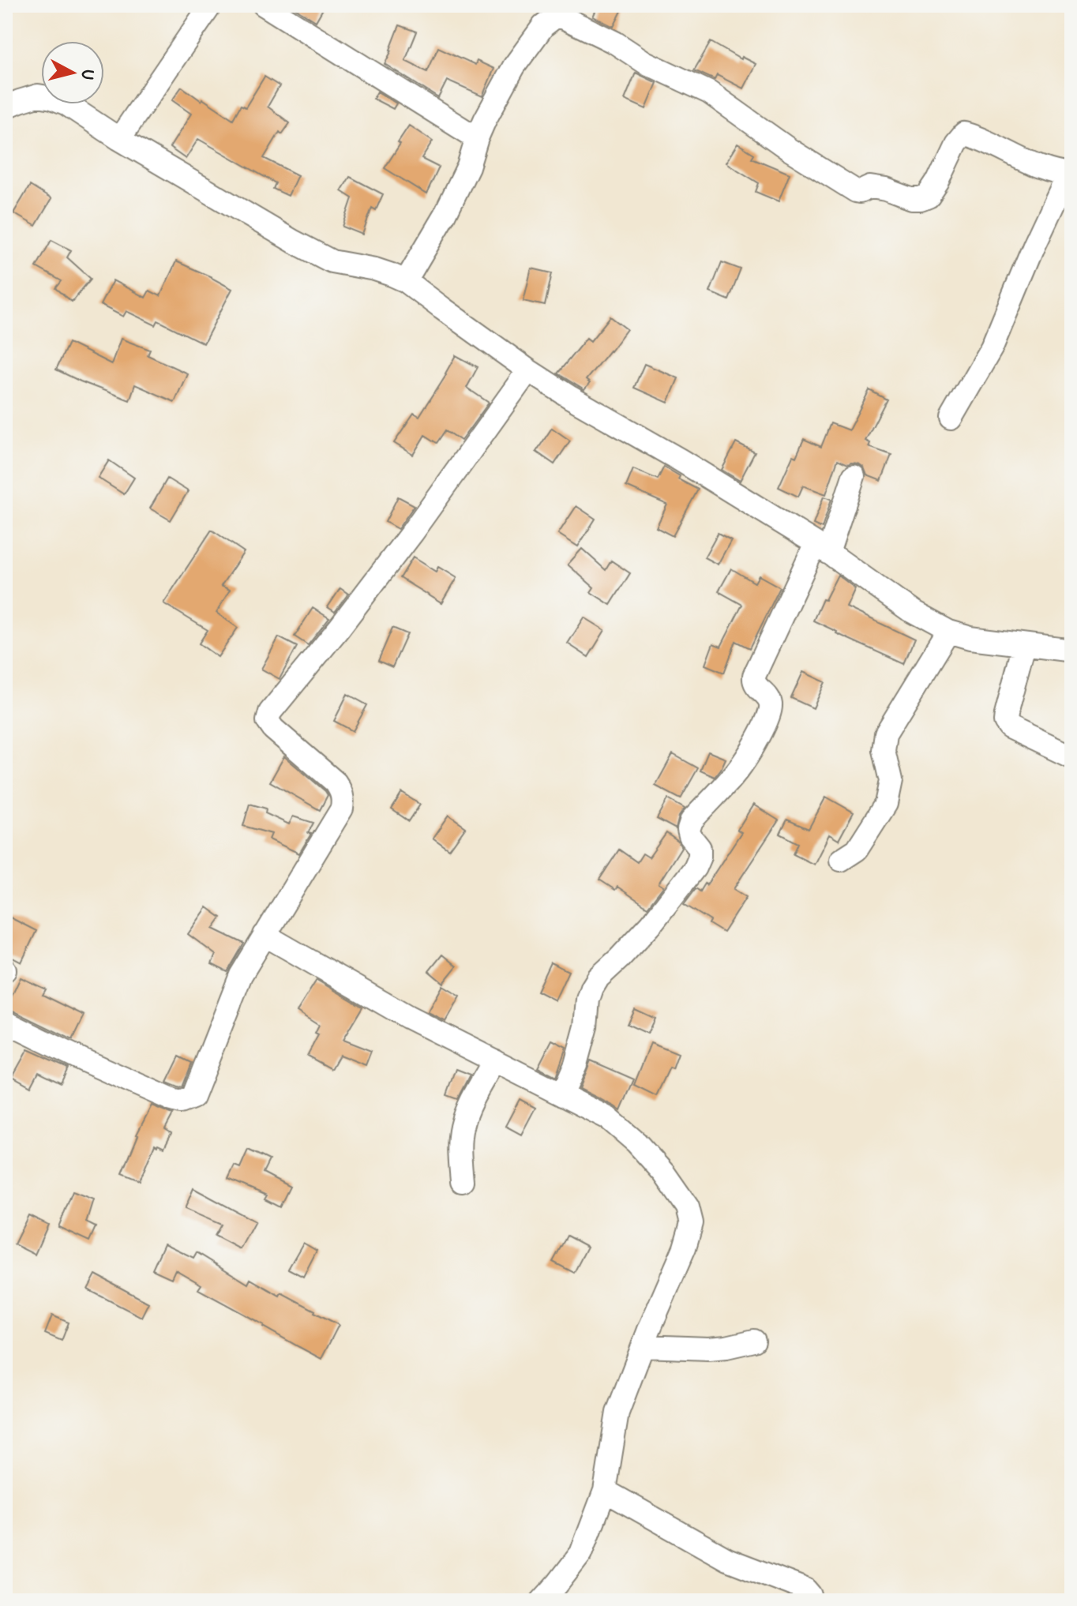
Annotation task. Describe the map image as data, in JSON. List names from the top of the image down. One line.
{"north":"right"}
